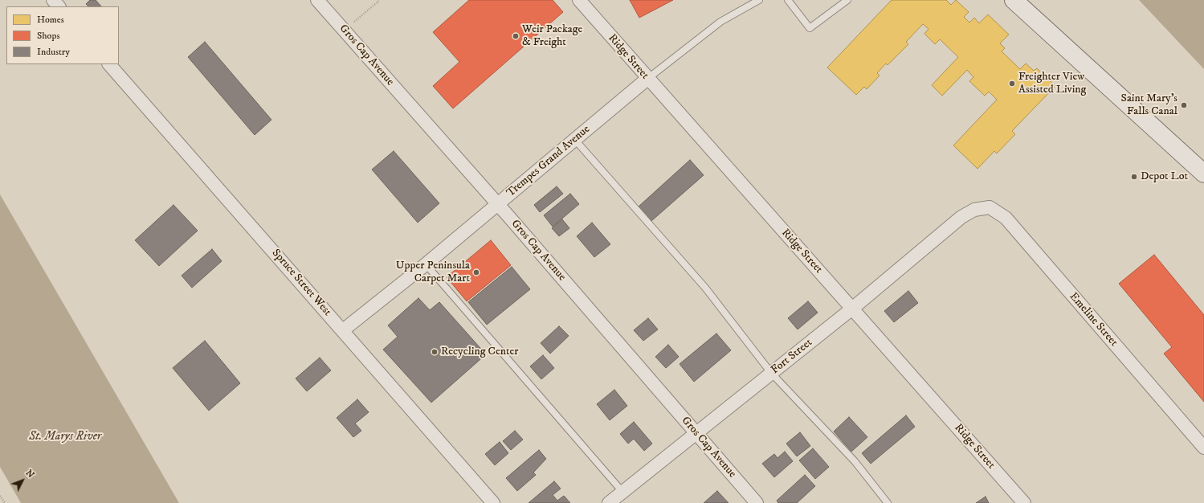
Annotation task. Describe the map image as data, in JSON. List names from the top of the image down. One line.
{"streets":{"street":["Gros Cap Avenue","Ridge Street","Trempes Grand Avenue","Spruce Street West","Emeline Street","Fort Street"]},"crossings":[["Gros Cap Avenue","Trempes Grand Avenue"],["Gros Cap Avenue","Fort Street"],["Ridge Street","Trempes Grand Avenue"],["Ridge Street","Fort Street"],["Trempes Grand Avenue","Spruce Street West"],["Emeline Street","Fort Street"]],"water":["St. Marys River"],"places":["Weir Package & Freight","Freighter View Assisted Living","Saint Mary's Falls Canal","Depot Lot","Upper Peninsula Carpet Mart","Recycling Center"],"legend":["Homes","Shops","Industry"],"north":"top right"}
